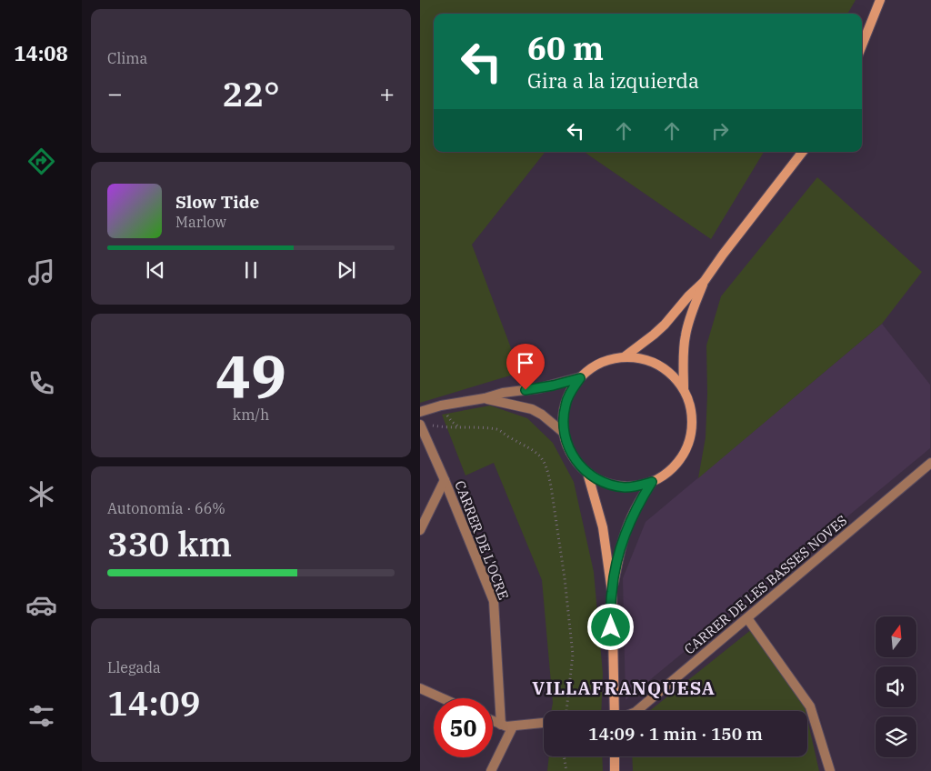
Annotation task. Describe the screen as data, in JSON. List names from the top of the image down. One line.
{"streets":{"street":["CARRER DE L'OCRE","CARRER DE LES BASSES NOVES"]},"districts":["VILLAFRANQUESA"],"north":"top","page":{"tabs":"14:08","tile":["Clima",["49","km/h"],["Autonomía · 66%","330 km"],["Llegada","14:09"]],"turn":["60 m","Gira a la izquierda"],"heat":["−","22°","+"],"song":["Slow Tide","Marlow"],"limit":"50","trip":"14:09 · 1 min · 150 m"}}
